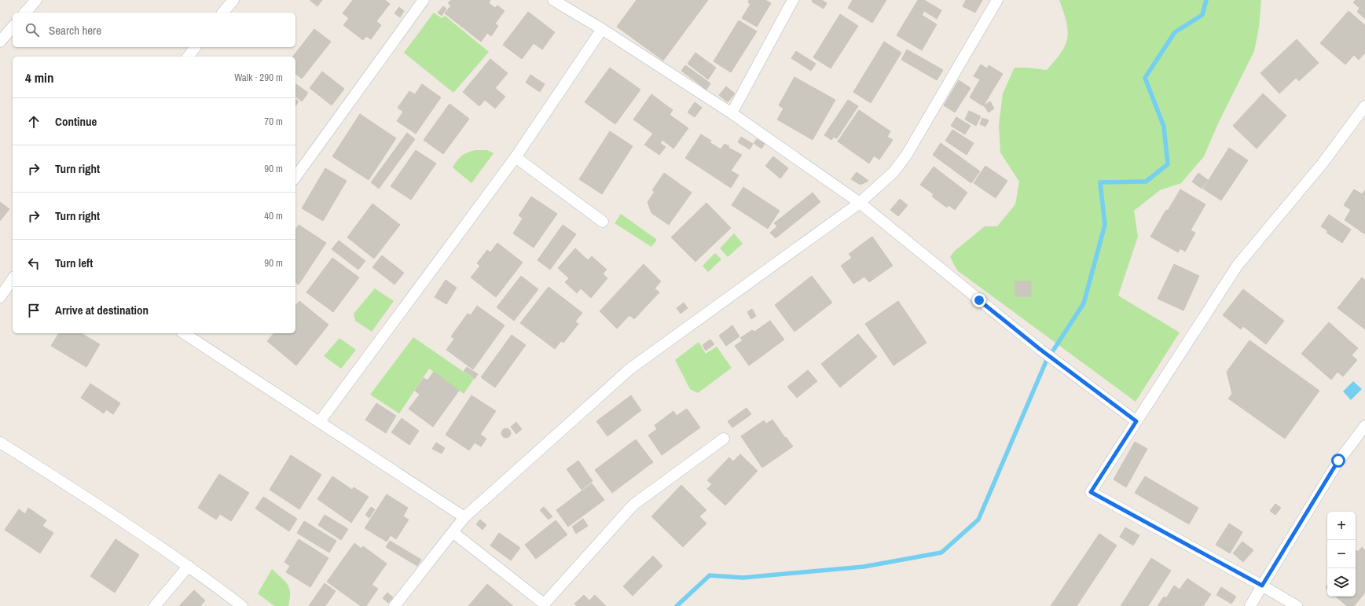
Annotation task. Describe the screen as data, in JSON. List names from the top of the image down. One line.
{"page":{"search":"Search here","heading":["4 min","Walk · 290 m"],"list":[["Continue","70 m"],["Turn right","90 m"],["Turn right","40 m"],["Turn left","90 m"],"Arrive at destination"],"map_buttons":["+","−"]}}
